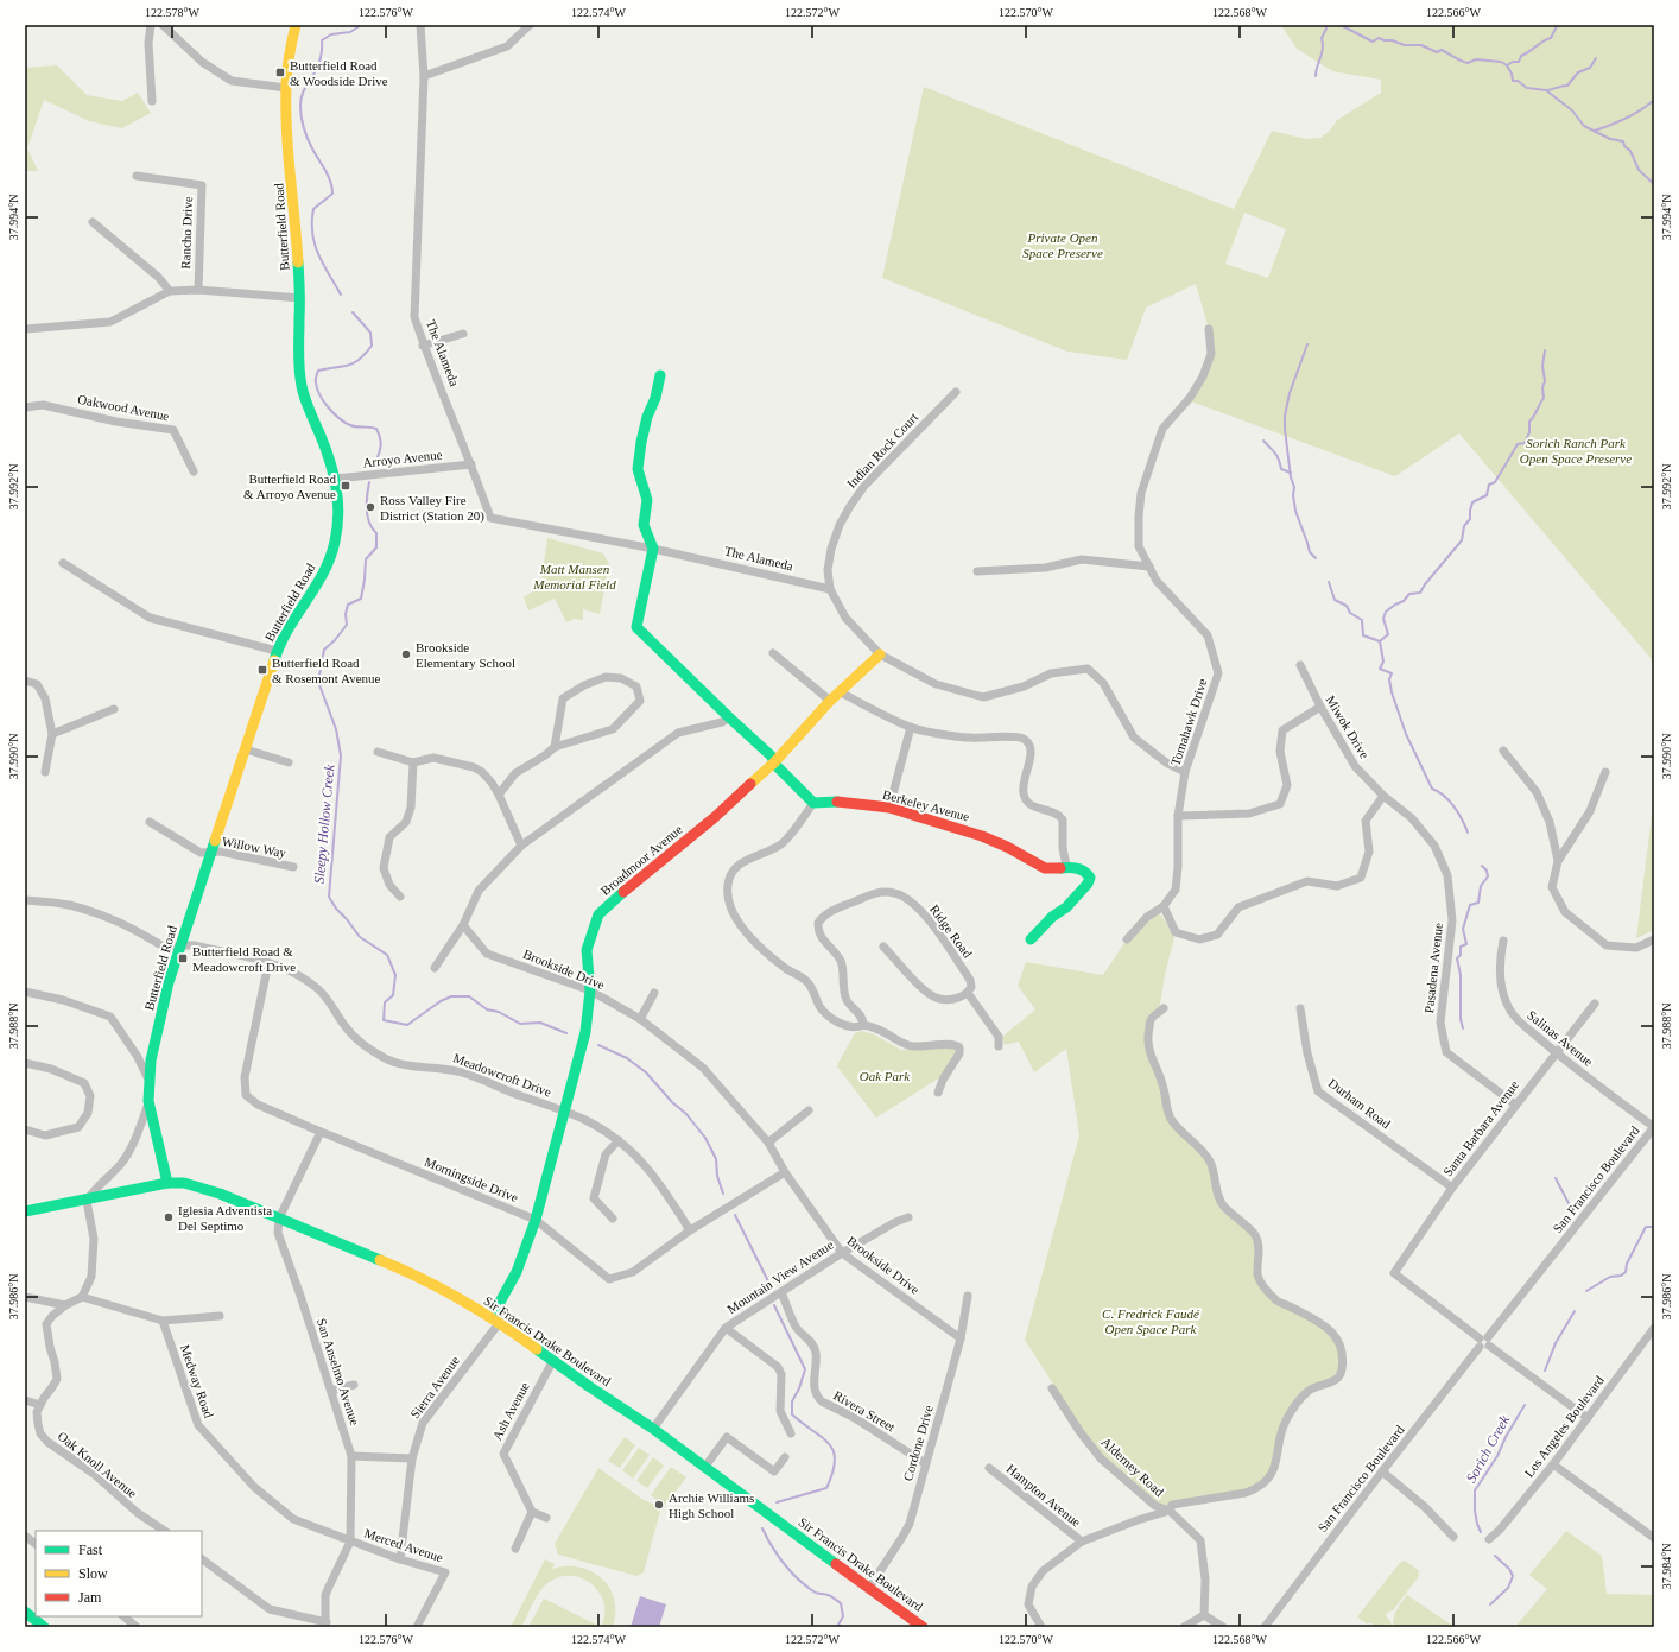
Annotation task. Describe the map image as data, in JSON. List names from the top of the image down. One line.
{"streets":{"street":["Butterfield Road","Rancho Drive","The Alameda","Oakwood Avenue","Indian Rock Court","Arroyo Avenue","Tomahawk Drive","Miwok Drive","Berkeley Avenue","Willow Way","Broadmoor Avenue","Ridge Road","Pasadena Avenue","Brookside Drive","Salinas Avenue","Meadowcroft Drive","Durham Road","Santa Barbara Avenue","Morningside Drive","San Francisco Boulevard","Mountain View Avenue","Sir Francis Drake Boulevard","San Anselmo Avenue","Medway Road","Sierra Avenue","Ash Avenue","Rivera Street","Los Angeles Boulevard","Cordone Drive","Oak Knoll Avenue","Alderney Road","Hampton Avenue","Merced Avenue"]},"crossings":[["Butterfield Road","Arroyo Avenue"],["Butterfield Road","Willow Way"],["Butterfield Road","Meadowcroft Drive"],["Butterfield Road","Sir Francis Drake Boulevard"],["The Alameda","Indian Rock Court"],["The Alameda","Arroyo Avenue"],["Miwok Drive","Pasadena Avenue"],["Broadmoor Avenue","Brookside Drive"],["Broadmoor Avenue","Meadowcroft Drive"],["Broadmoor Avenue","Morningside Drive"],["Broadmoor Avenue","Sir Francis Drake Boulevard"],["Broadmoor Avenue","Sierra Avenue"],["Pasadena Avenue","Santa Barbara Avenue"],["Brookside Drive","Morningside Drive"],["Brookside Drive","Mountain View Avenue"],["Brookside Drive","Cordone Drive"],["Salinas Avenue","Santa Barbara Avenue"],["Salinas Avenue","San Francisco Boulevard"],["Meadowcroft Drive","Morningside Drive"],["Durham Road","Santa Barbara Avenue"],["Santa Barbara Avenue","San Francisco Boulevard"],["Mountain View Avenue","Sir Francis Drake Boulevard"],["Mountain View Avenue","Rivera Street"],["Sir Francis Drake Boulevard","San Anselmo Avenue"],["Sir Francis Drake Boulevard","Sierra Avenue"],["Sir Francis Drake Boulevard","Ash Avenue"],["Sir Francis Drake Boulevard","Cordone Drive"],["San Anselmo Avenue","Medway Road"],["San Anselmo Avenue","Merced Avenue"],["Medway Road","Merced Avenue"],["Sierra Avenue","Merced Avenue"],["Rivera Street","Cordone Drive"]],"water":["Sleepy Hollow Creek","Sorich Creek"],"parks":["Private Open Space Preserve","Sorich Ranch Park Open Space Preserve","Matt Mansen Memorial Field","Oak Park","C. Fredrick Faudé Open Space Park"],"places":{"transit":["Butterfield Road & Woodside Drive","Butterfield Road & Arroyo Avenue","Butterfield Road & Rosemont Avenue","Butterfield Road & Meadowcroft Drive"],"other":["Ross Valley Fire District (Station 20)","Brookside Elementary School","Iglesia Adventista Del Septimo","Archie Williams High School"]},"legend":["Fast","Slow","Jam"],"coordinates":["122.578°W","122.576°W","122.574°W","122.572°W","122.570°W","122.568°W","122.566°W","37.994°N","37.992°N","37.990°N","37.988°N","37.986°N","37.984°N"]}
